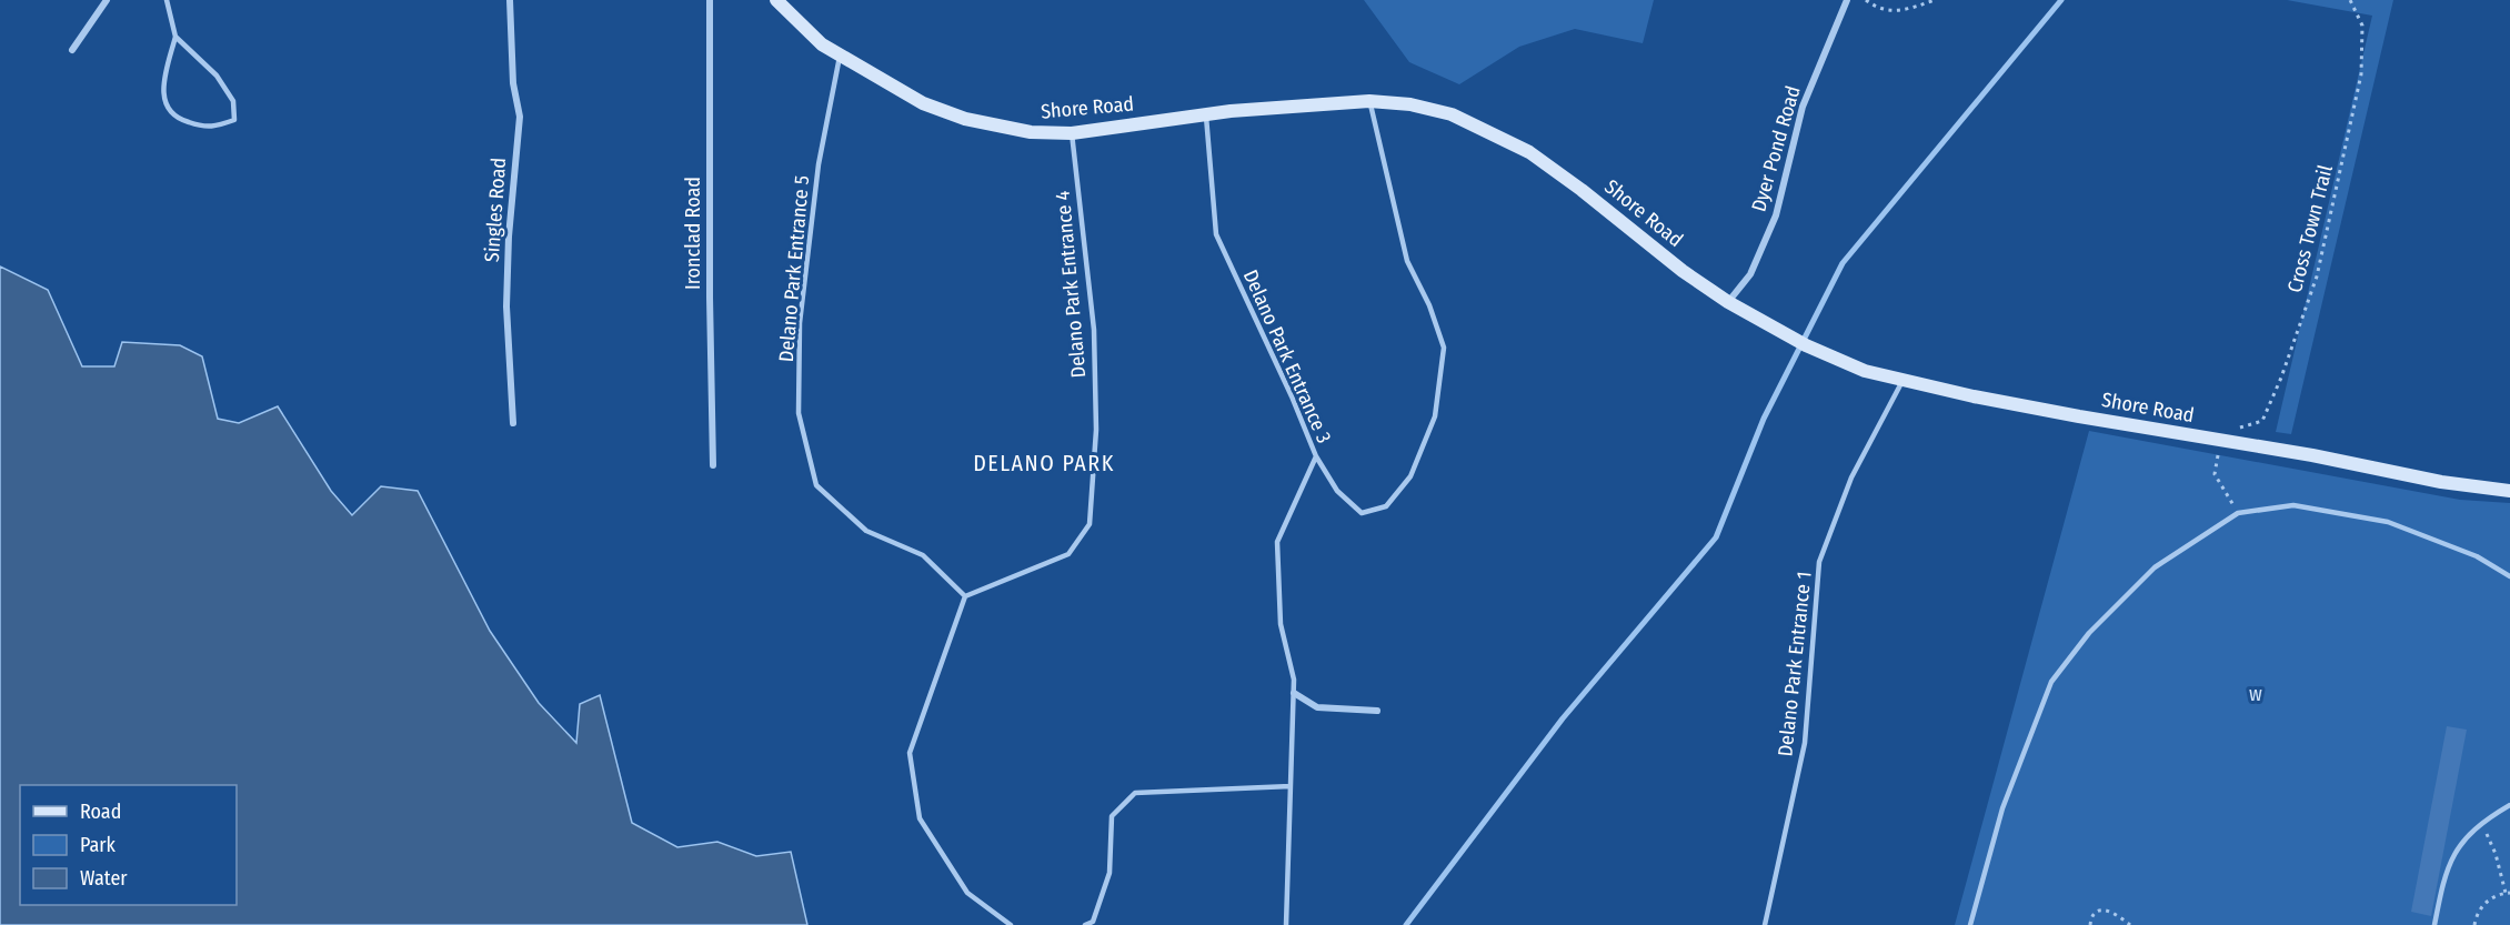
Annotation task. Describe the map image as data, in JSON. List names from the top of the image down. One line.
{"streets":{"street":["Shore Road","Dyer Pond Road","Singles Road","Ironclad Road"],"lane":["Delano Park Entrance 5","Delano Park Entrance 4","Delano Park Entrance 3","Delano Park Entrance 1"],"path":["Cross Town Trail"]},"crossings":[["Shore Road","Dyer Pond Road"],["Shore Road","Delano Park Entrance 5"],["Shore Road","Delano Park Entrance 4"],["Shore Road","Delano Park Entrance 3"],["Shore Road","Delano Park Entrance 1"],["Delano Park Entrance 5","Delano Park Entrance 4"]],"districts":["DELANO PARK"],"parks":["w"],"legend":["Road","Park","Water"]}
